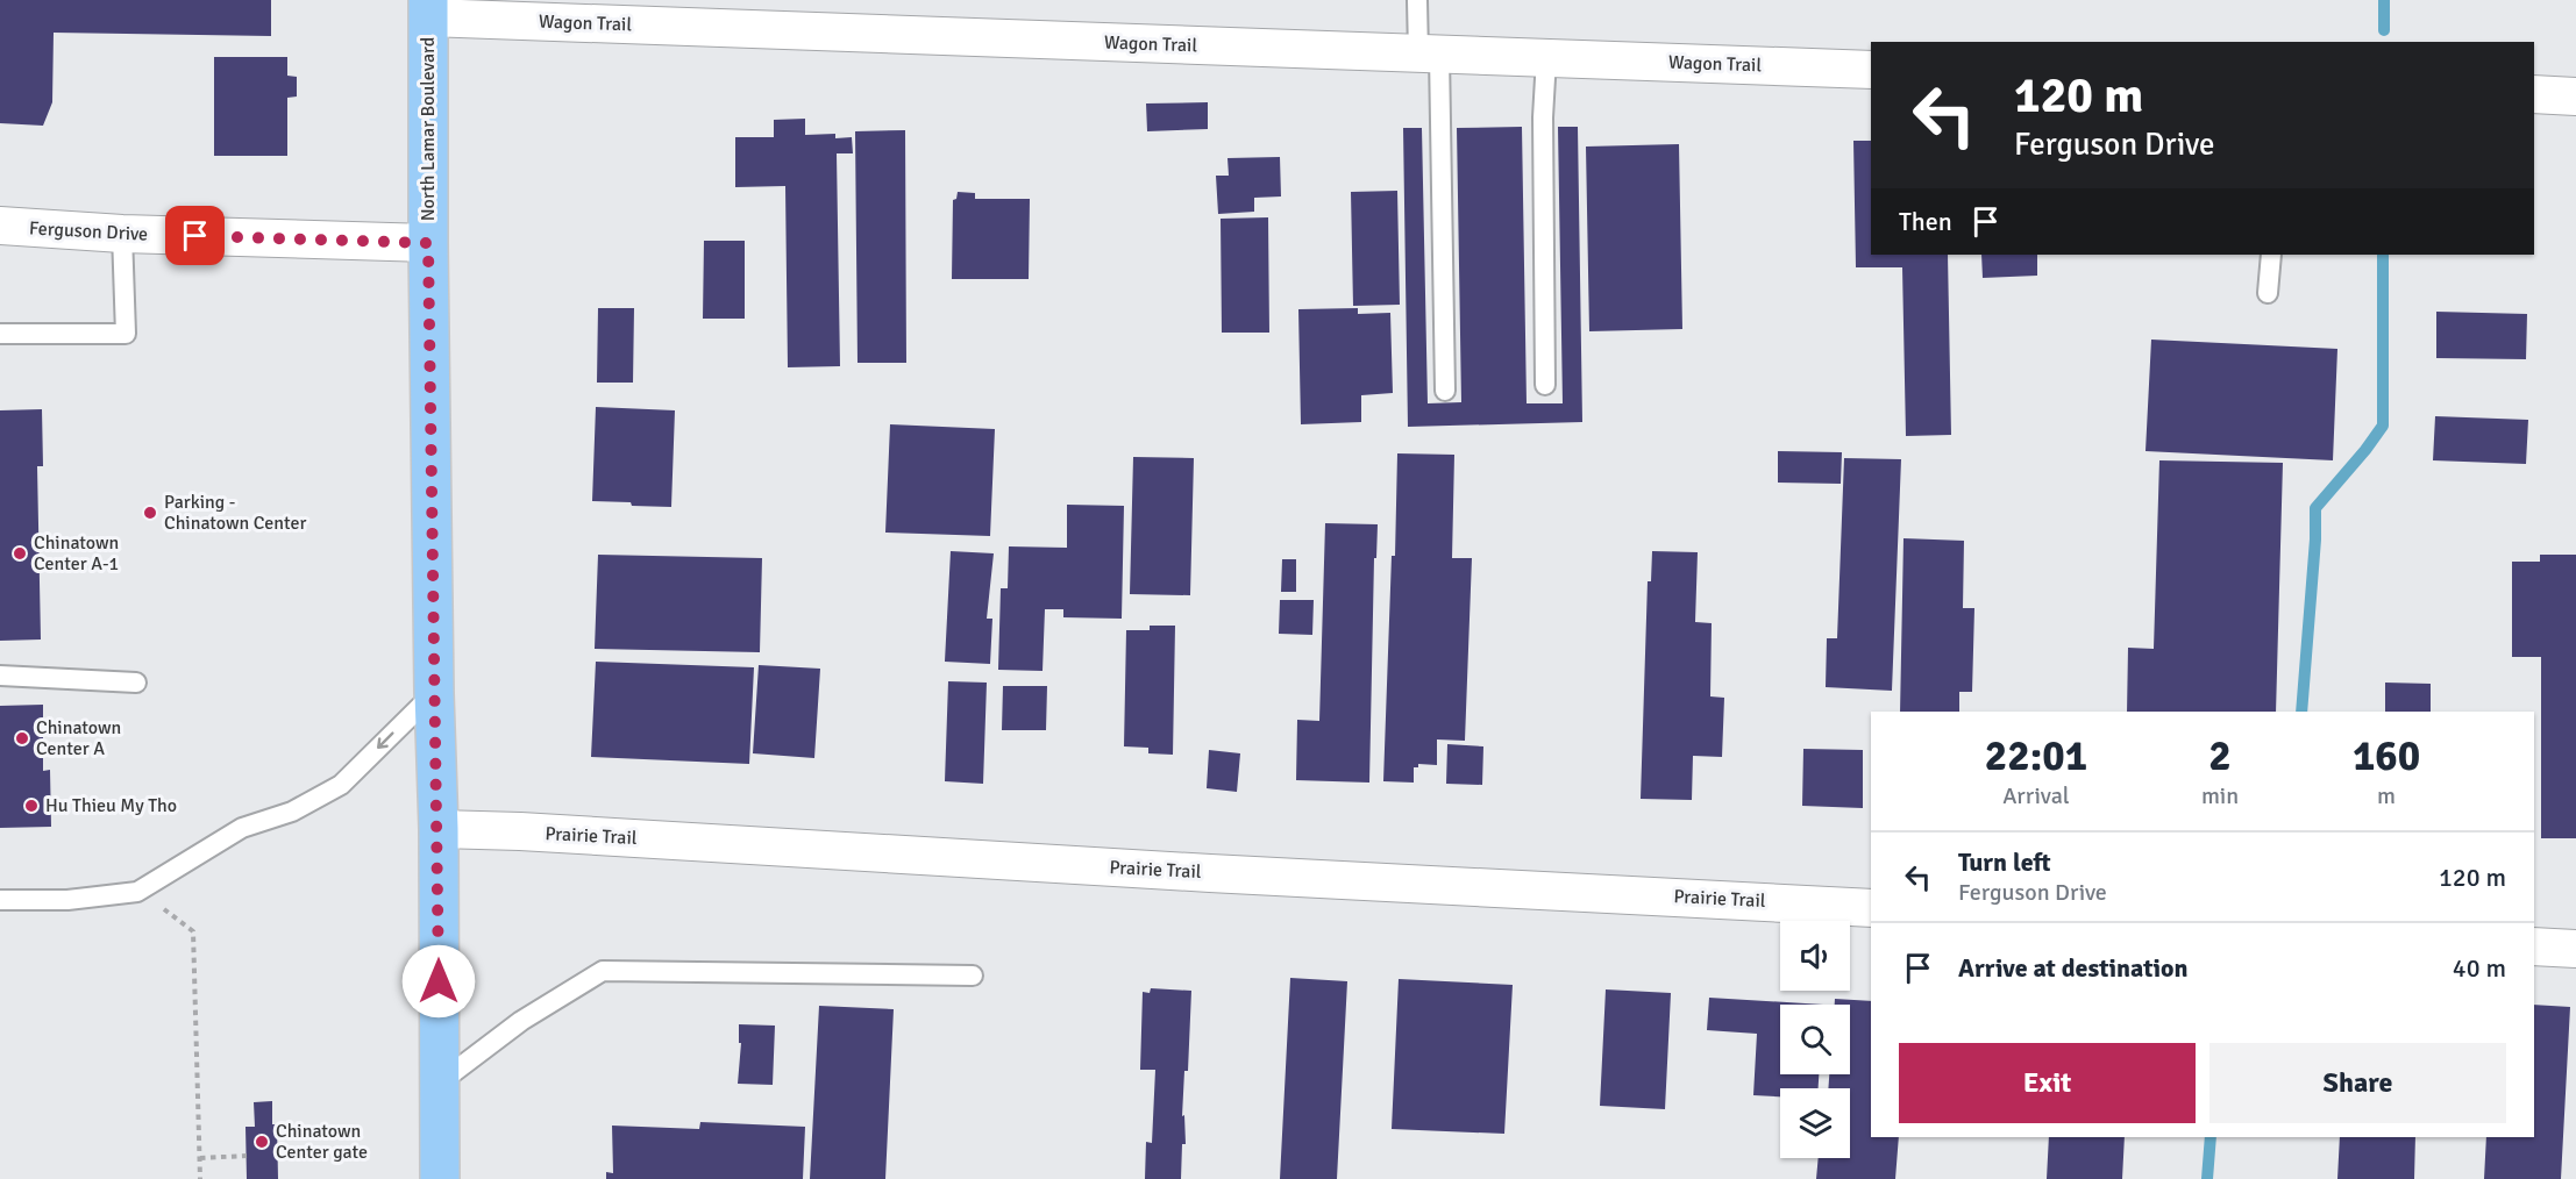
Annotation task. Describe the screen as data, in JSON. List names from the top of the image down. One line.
{"streets":{"main road":["North Lamar Boulevard"],"street":["Wagon Trail","Ferguson Drive","Prairie Trail"]},"crossings":[["Wagon Trail","North Lamar Boulevard"],["North Lamar Boulevard","Ferguson Drive"],["North Lamar Boulevard","Prairie Trail"]],"places":["Parking - Chinatown Center","Chinatown Center A-1","Chinatown Center A","Hu Thieu My Tho","Chinatown Center gate"],"page":{"turn":["120 m","Ferguson Drive"],"then":"Then","eta":["22:01","Arrival","2","min","160","m"],"list":[{"name":"Turn left","note":"Ferguson Drive","value":"120 m"},{"name":"Arrive at destination","value":"40 m"}],"buttons":["Exit","Share"]}}
